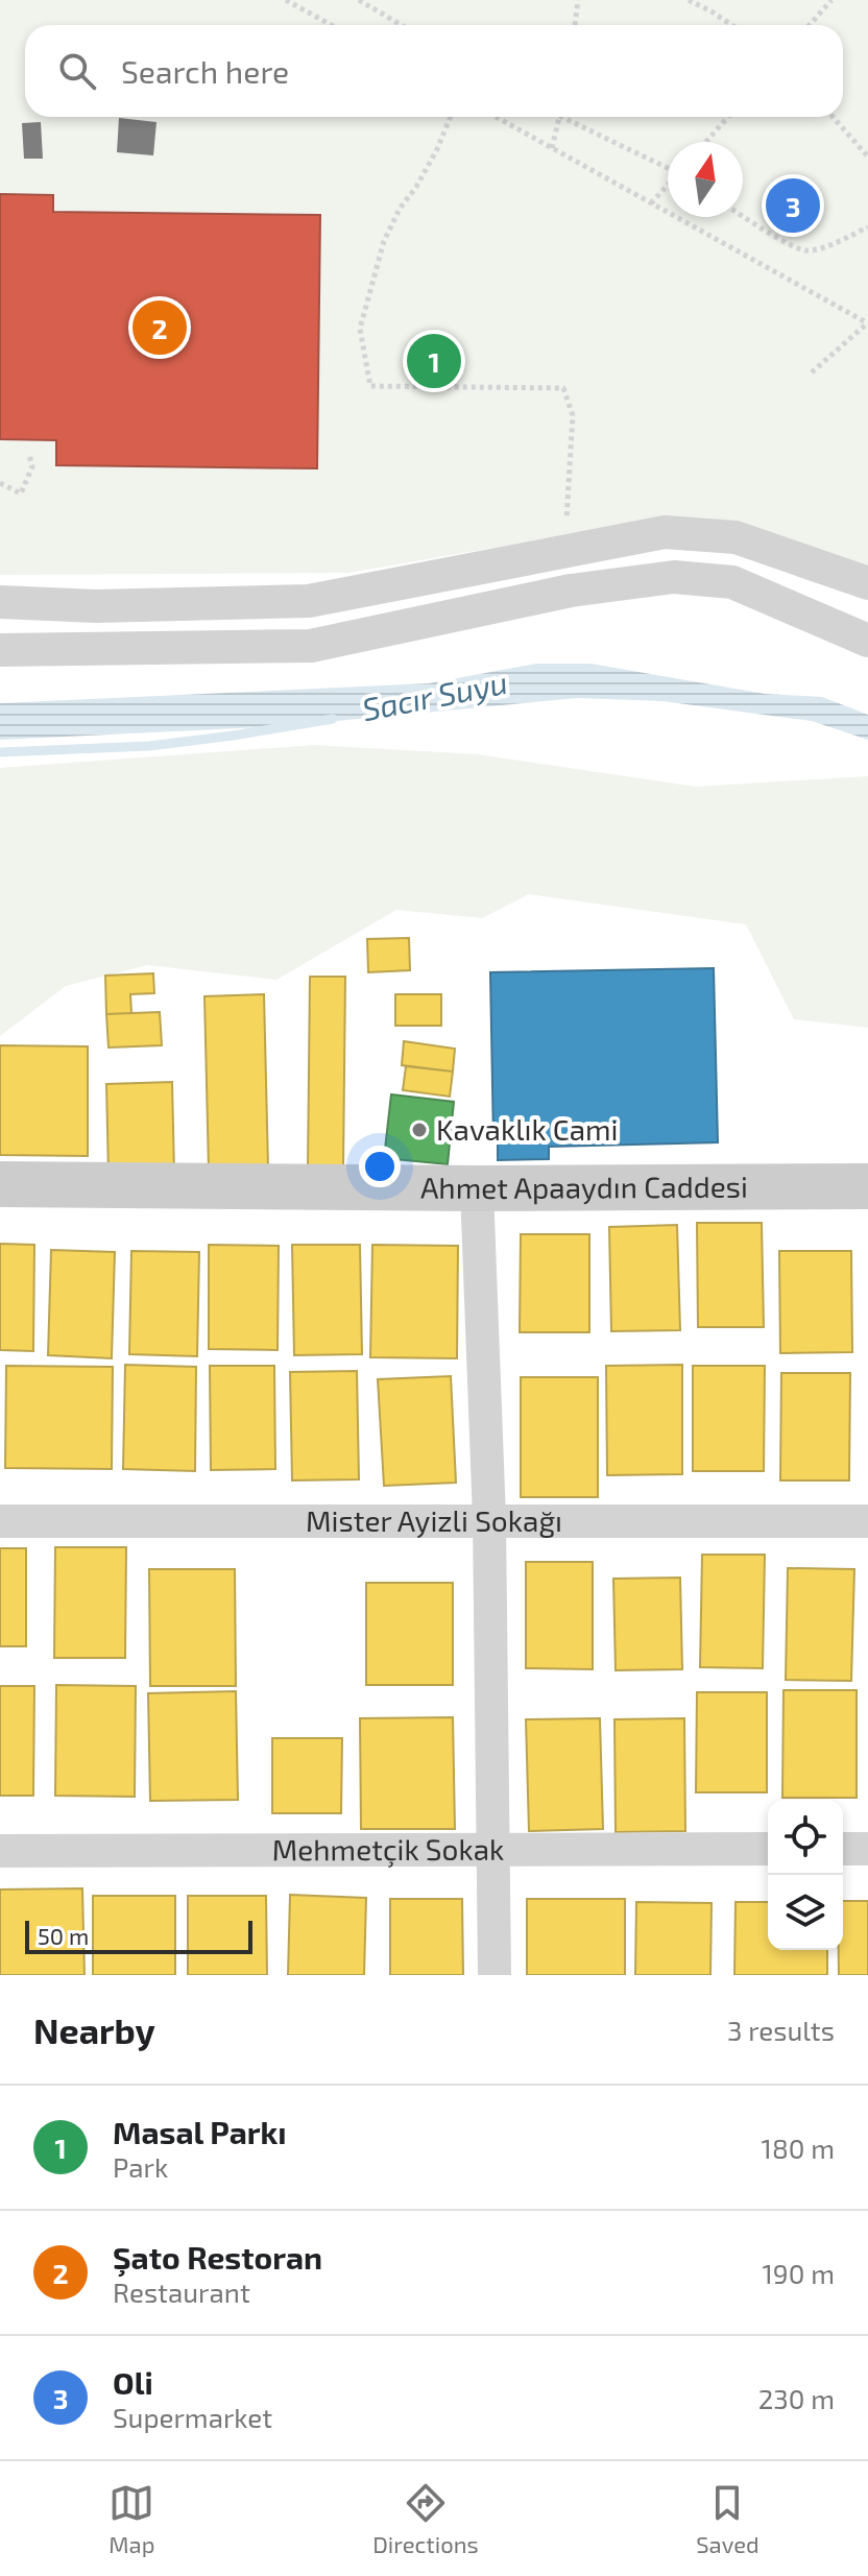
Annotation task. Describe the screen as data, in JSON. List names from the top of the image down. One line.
{"streets":{"street":["Ahmet Apaaydın Caddesi","Mister Ayizli Sokağı","Mehmetçik Sokak"]},"water":["Sacır Suyu"],"places":["Kavaklık Cami"],"scale_bar":"50 m","north":"top","page":{"search":"Search here","pins":["3","2","1"],"scale":"50 m","heading":["Nearby","3 results"],"list":[{"mark":"1","name":"Masal Parkı","note":"Park","value":"180 m"},{"mark":"2","name":"Şato Restoran","note":"Restaurant","value":"190 m"},{"mark":"3","name":"Oli","note":"Supermarket","value":"230 m"}],"nav":["Map","Directions","Saved"]}}
